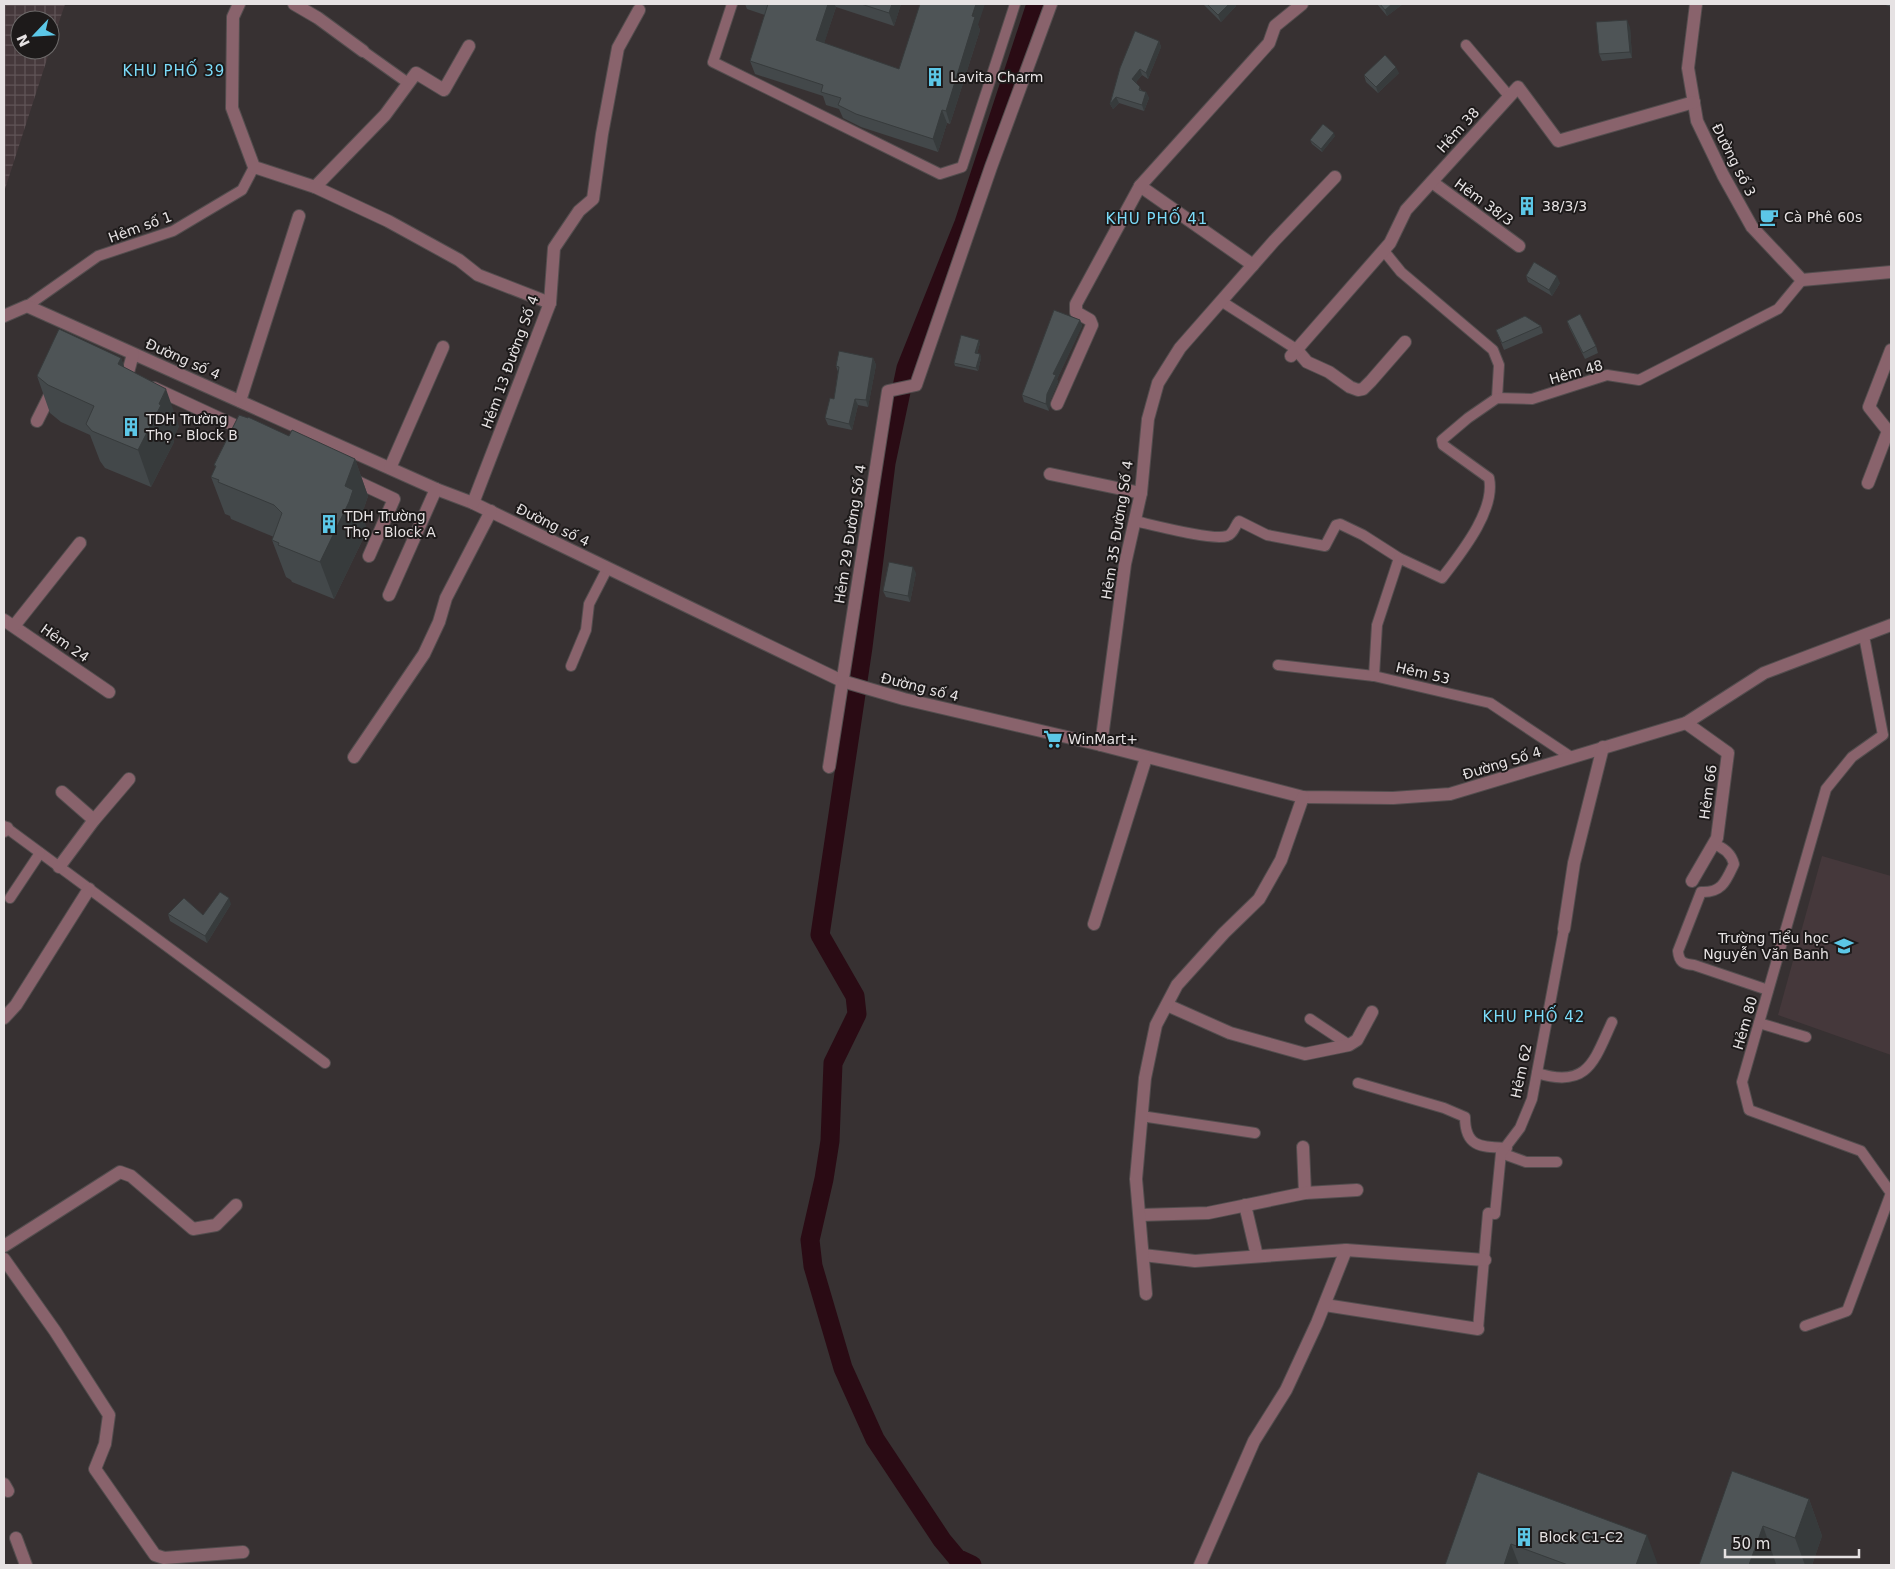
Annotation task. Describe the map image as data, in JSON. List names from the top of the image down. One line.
{"streets":{"street":["Hẻm 38","Đường số 3","Hẻm 38/3","Đường số 4","Hẻm 13 Đường Số 4","Hẻm 35 Đường Số 4","Hẻm 29 Đường Số 4","Hẻm 24","Đường Số 4","Hẻm 66","Hẻm 62"],"lane":["Hẻm số 1","Hẻm 48","Hẻm 53","Hẻm 80"]},"crossings":[["Hẻm 38","Hẻm 38/3"],["Đường số 3","Hẻm 48"],["Hẻm số 1","Đường số 4"],["Đường số 4","Hẻm 13 Đường Số 4"],["Đường số 4","Hẻm 35 Đường Số 4"],["Đường số 4","Hẻm 29 Đường Số 4"],["Đường số 4","Đường Số 4"],["Hẻm 35 Đường Số 4","Đường Số 4"],["Hẻm 53","Đường Số 4"],["Đường Số 4","Hẻm 66"],["Đường Số 4","Hẻm 80"],["Đường Số 4","Hẻm 62"]],"districts":["KHU PHỐ 39","KHU PHỐ 41","KHU PHỐ 42"],"places":{"building":["Lavita Charm","38/3/3","TDH Trường Thọ - Block B","TDH Trường Thọ - Block A","Block C1-C2"],"cafe":["Cà Phê 60s"],"supermarket":["WinMart+"],"school or university":["Trường Tiểu học Nguyễn Văn Banh"]},"scale_bar":"50 m","north":"bottom left"}
